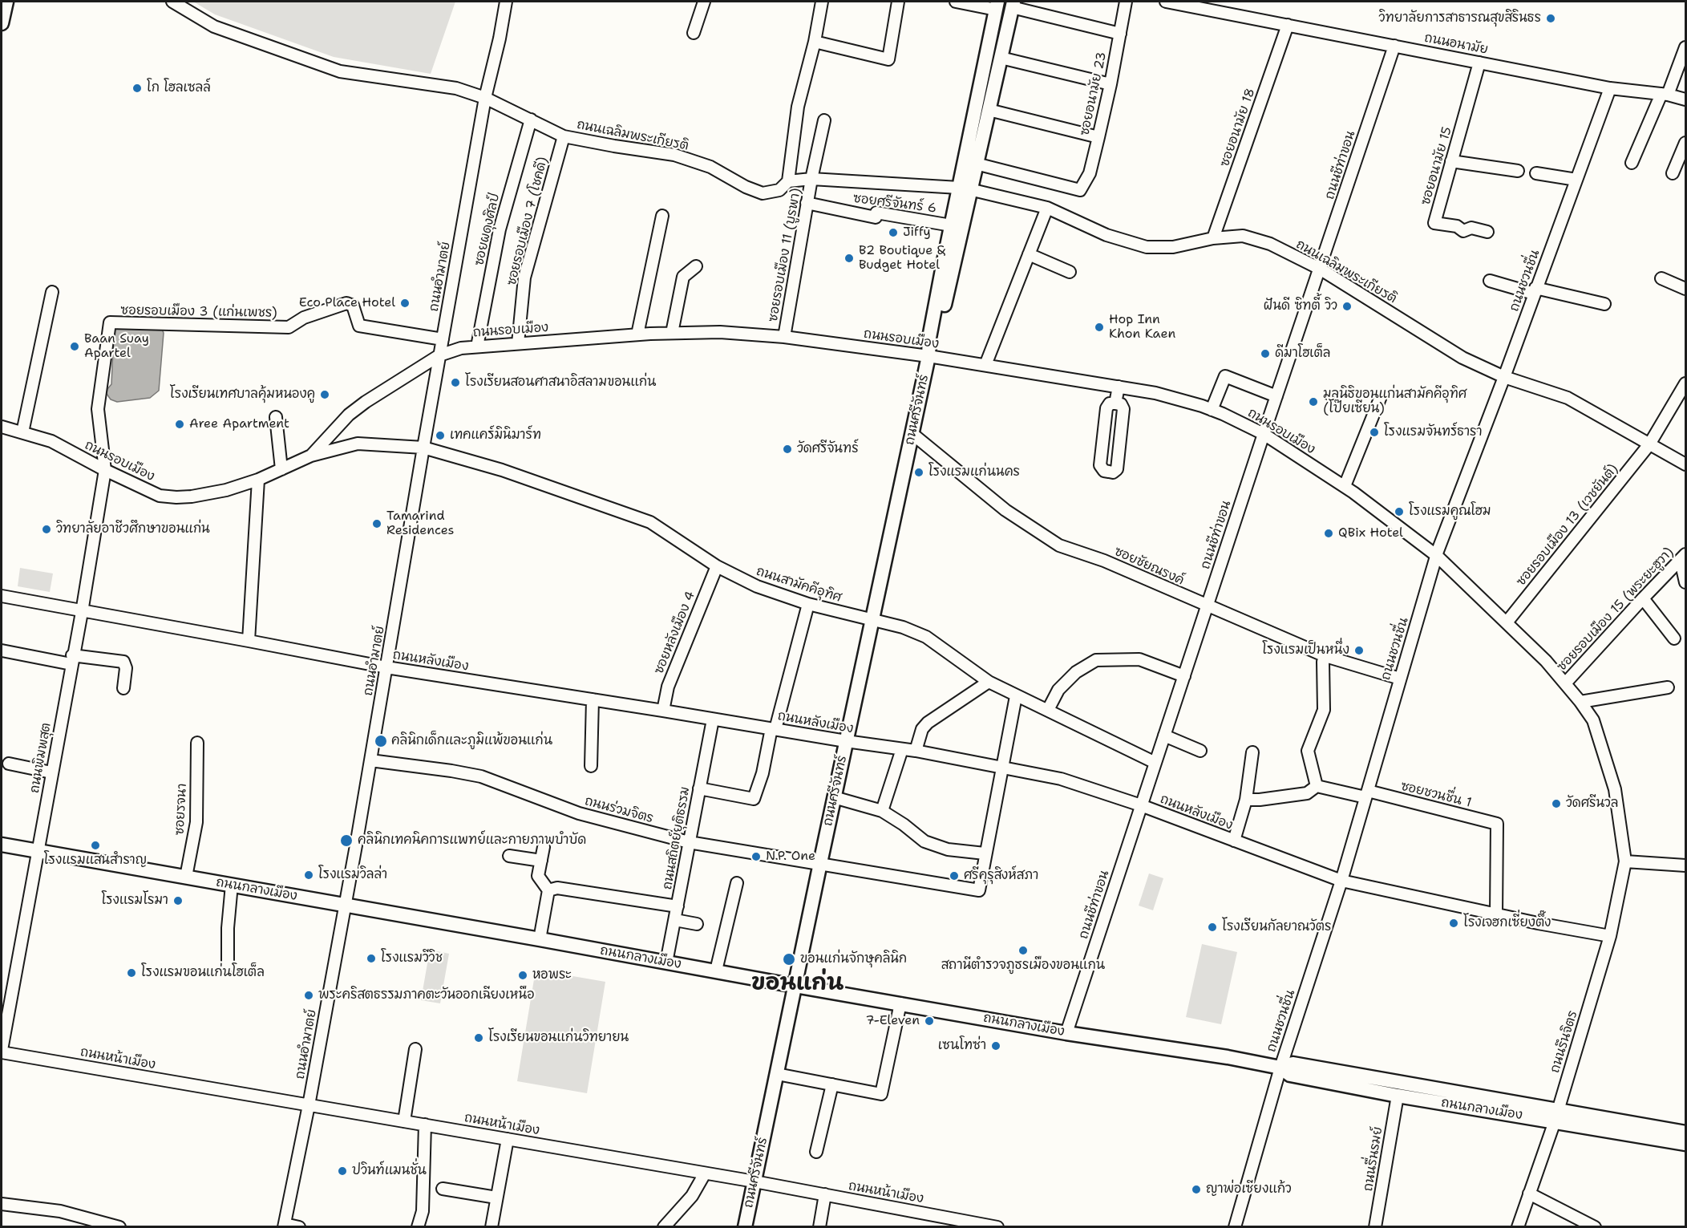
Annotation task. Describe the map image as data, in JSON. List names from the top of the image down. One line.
{"streets":{"main road":["ถนนศรีจันทร์","ถนนกลางเมือง"],"street":["ถนนอนามัย","ซอยอนามัย 23","ซอยอนามัย 18","ถนนเฉลิมพระเกียรติ","ถนนชีท่าขอน","ซอยอนามัย 15","ซอยศรีจันทร์ 6","ซอยรอบเมือง 7 (โชคดี)","ซอยผดุงศิลป์","ซอยรอบเมือง 11 (บูรพา)","ถนนอำมาตย์","ถนนชวนชื่น","ซอยรอบเมือง 3 (แก่นเพชร)","ถนนรอบเมือง","ซอยรอบเมือง 13 (เวชยันต์)","ซอยชัยณรงค์","ถนนสามัคคีอุทิศ","ซอยรอบเมือง 15 (พระยะฮูวา)","ซอยหลังเมือง 4","ถนนหลังเมือง","ถนนพิมพสุต","ซอยชวนชื่น 1","ซอยรจนา","ถนนร่วมจิตร","ถนนสถิตย์ยุติธรรม","ถนนรึนจิตร","ถนนหน้าเมือง","ถนนรื่นรมย์"]},"crossings":[["ถนนอนามัย","ซอยอนามัย 18"],["ถนนอนามัย","ถนนชีท่าขอน"],["ถนนอนามัย","ซอยอนามัย 15"],["ถนนอนามัย","ถนนชวนชื่น"],["ซอยอนามัย 23","ถนนศรีจันทร์"],["ซอยอนามัย 18","ถนนเฉลิมพระเกียรติ"],["ถนนเฉลิมพระเกียรติ","ถนนชีท่าขอน"],["ถนนเฉลิมพระเกียรติ","ซอยรอบเมือง 7 (โชคดี)"],["ถนนเฉลิมพระเกียรติ","ซอยผดุงศิลป์"],["ถนนเฉลิมพระเกียรติ","ซอยรอบเมือง 11 (บูรพา)"],["ถนนเฉลิมพระเกียรติ","ถนนอำมาตย์"],["ถนนเฉลิมพระเกียรติ","ถนนชวนชื่น"],["ถนนเฉลิมพระเกียรติ","ถนนศรีจันทร์"],["ถนนเฉลิมพระเกียรติ","ซอยรอบเมือง 13 (เวชยันต์)"],["ถนนชีท่าขอน","ถนนรอบเมือง"],["ถนนชีท่าขอน","ซอยชัยณรงค์"],["ถนนชีท่าขอน","ถนนสามัคคีอุทิศ"],["ถนนชีท่าขอน","ถนนหลังเมือง"],["ถนนชีท่าขอน","ถนนกลางเมือง"],["ซอยศรีจันทร์ 6","ซอยรอบเมือง 11 (บูรพา)"],["ซอยศรีจันทร์ 6","ถนนศรีจันทร์"],["ซอยรอบเมือง 7 (โชคดี)","ถนนรอบเมือง"],["ซอยผดุงศิลป์","ถนนรอบเมือง"],["ซอยรอบเมือง 11 (บูรพา)","ถนนรอบเมือง"],["ถนนอำมาตย์","ซอยรอบเมือง 3 (แก่นเพชร)"],["ถนนอำมาตย์","ถนนรอบเมือง"],["ถนนอำมาตย์","ถนนสามัคคีอุทิศ"],["ถนนอำมาตย์","ถนนหลังเมือง"],["ถนนอำมาตย์","ถนนร่วมจิตร"],["ถนนอำมาตย์","ถนนกลางเมือง"],["ถนนอำมาตย์","ถนนหน้าเมือง"],["ถนนชวนชื่น","ถนนรอบเมือง"],["ถนนชวนชื่น","ซอยชัยณรงค์"],["ถนนชวนชื่น","ถนนหลังเมือง"],["ถนนชวนชื่น","ซอยชวนชื่น 1"],["ถนนชวนชื่น","ถนนกลางเมือง"],["ซอยรอบเมือง 3 (แก่นเพชร)","ถนนรอบเมือง"],["ซอยรอบเมือง 3 (แก่นเพชร)","ถนนพิมพสุต"],["ถนนรอบเมือง","ถนนศรีจันทร์"],["ถนนรอบเมือง","ซอยรอบเมือง 13 (เวชยันต์)"],["ถนนรอบเมือง","ถนนสามัคคีอุทิศ"],["ถนนรอบเมือง","ซอยรอบเมือง 15 (พระยะฮูวา)"],["ถนนรอบเมือง","ถนนพิมพสุต"],["ถนนรอบเมือง","ถนนรึนจิตร"],["ถนนศรีจันทร์","ซอยชัยณรงค์"],["ถนนศรีจันทร์","ถนนสามัคคีอุทิศ"],["ถนนศรีจันทร์","ถนนหลังเมือง"],["ถนนศรีจันทร์","ถนนร่วมจิตร"],["ถนนศรีจันทร์","ถนนกลางเมือง"],["ถนนศรีจันทร์","ถนนหน้าเมือง"],["ถนนสามัคคีอุทิศ","ซอยหลังเมือง 4"],["ซอยหลังเมือง 4","ถนนหลังเมือง"],["ถนนหลังเมือง","ถนนพิมพสุต"],["ถนนหลังเมือง","ซอยชวนชื่น 1"],["ถนนหลังเมือง","ถนนสถิตย์ยุติธรรม"],["ถนนหลังเมือง","ถนนรึนจิตร"],["ถนนพิมพสุต","ถนนกลางเมือง"],["ถนนพิมพสุต","ถนนหน้าเมือง"],["ซอยรจนา","ถนนกลางเมือง"],["ถนนร่วมจิตร","ถนนสถิตย์ยุติธรรม"],["ถนนสถิตย์ยุติธรรม","ถนนกลางเมือง"],["ถนนกลางเมือง","ถนนรึนจิตร"],["ถนนกลางเมือง","ถนนรื่นรมย์"]],"districts":["ขอนแก่น"],"places":["วิทยาลัยการสาธารณสุขสิรินธร","โก โฮลเซลล์","Jiffy","B2 Boutique & Budget Hotel","Eco Place Hotel","ฝันดี ซิทตี้ วิว","Hop Inn Khon Kaen","Baan Suay Apartel","ดีมาโฮเต็ล","โรงเรียนสอนศาสนาอิสลามขอนแก่น","โรงเรียนเทศบาลคุ้มหนองคู","มูลนิธิขอนแก่นสามัคคีอุทิศ (โป๊ยเซียน)","Aree Apartment","โรงแรมจันทร์ธารา","เทคแคร์มินิมาร์ท","วัดศรีจันทร์","โรงแรมแก่นนคร","โรงแรมคูณโฮม","Tamarind Residences","วิทยาลัยอาชีวศึกษาขอนแก่น","QBix Hotel","โรงแรมเป็นหนึ่ง","คลินิกเด็กและภูมิแพ้ขอนแก่น","วัดศรีนวล","คลินิกเทคนิคการแพทย์และกายภาพบำบัด","โรงแรมแสนสำราญ","N.P. One","โรงแรมวิลล่า","ศรีคุรุสิงห์สภา","โรงแรมโรมา","โรงเจฮกเซี่ยงตึ๊ง","โรงเรียนกัลยาณวัตร","สถานีตำรวจภูธรเมืองขอนแกน","โรงแรมวีวิช","ขอนแก่นจักษุคลินิก","โรงแรมขอนแก่นโฮเต็ล","หอพระ","พระคริสตธรรมภาคตะวันออกเฉียงเหนือ","7-Eleven","โรงเรียนขอนแก่นวิทยายน","เซนโทซ่า","ปวินท์แมนชั่น","ญาพ่อเซียงแก้ว"]}
